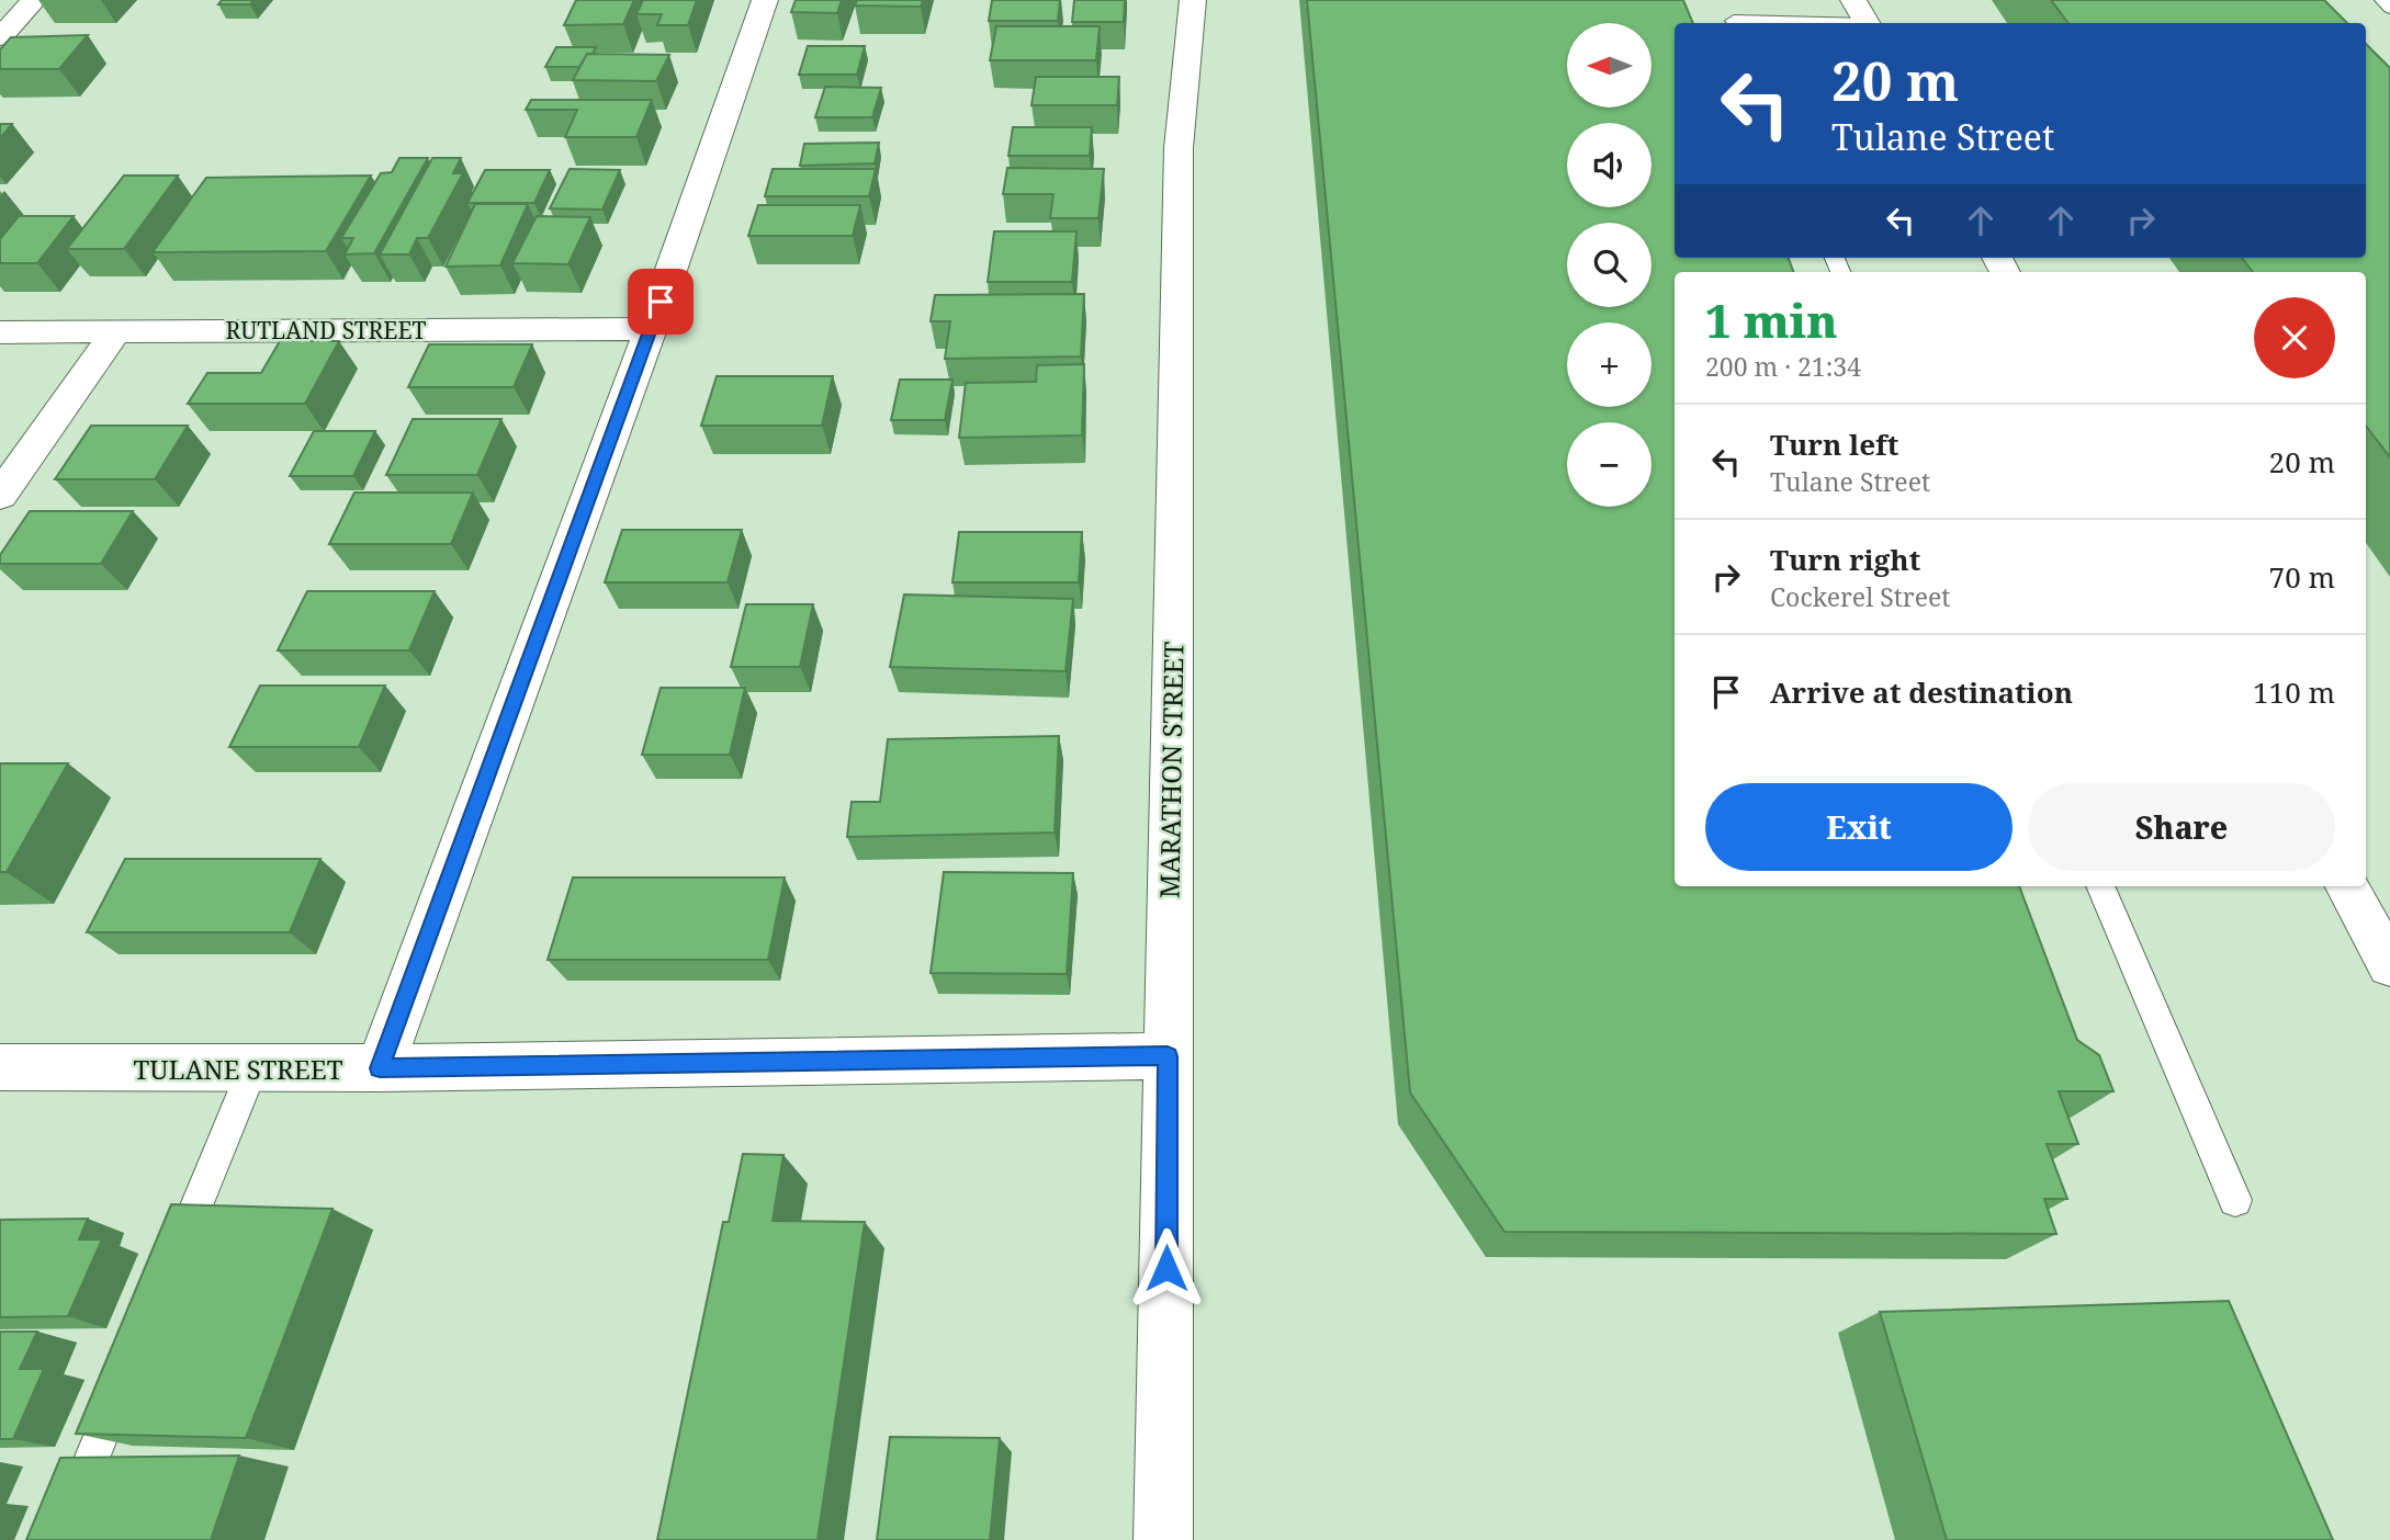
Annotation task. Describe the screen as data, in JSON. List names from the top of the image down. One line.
{"streets":{"street":["RUTLAND STREET","MARATHON STREET","TULANE STREET"]},"crossings":[["MARATHON STREET","TULANE STREET"]],"north":"left","page":{"map_buttons":["+","−"],"turn":["20 m","Tulane Street"],"heading":["1 min","200 m · 21:34"],"list":[{"name":"Turn left","note":"Tulane Street","value":"20 m"},{"name":"Turn right","note":"Cockerel Street","value":"70 m"},{"name":"Arrive at destination","value":"110 m"}],"buttons":["Exit","Share"]}}
